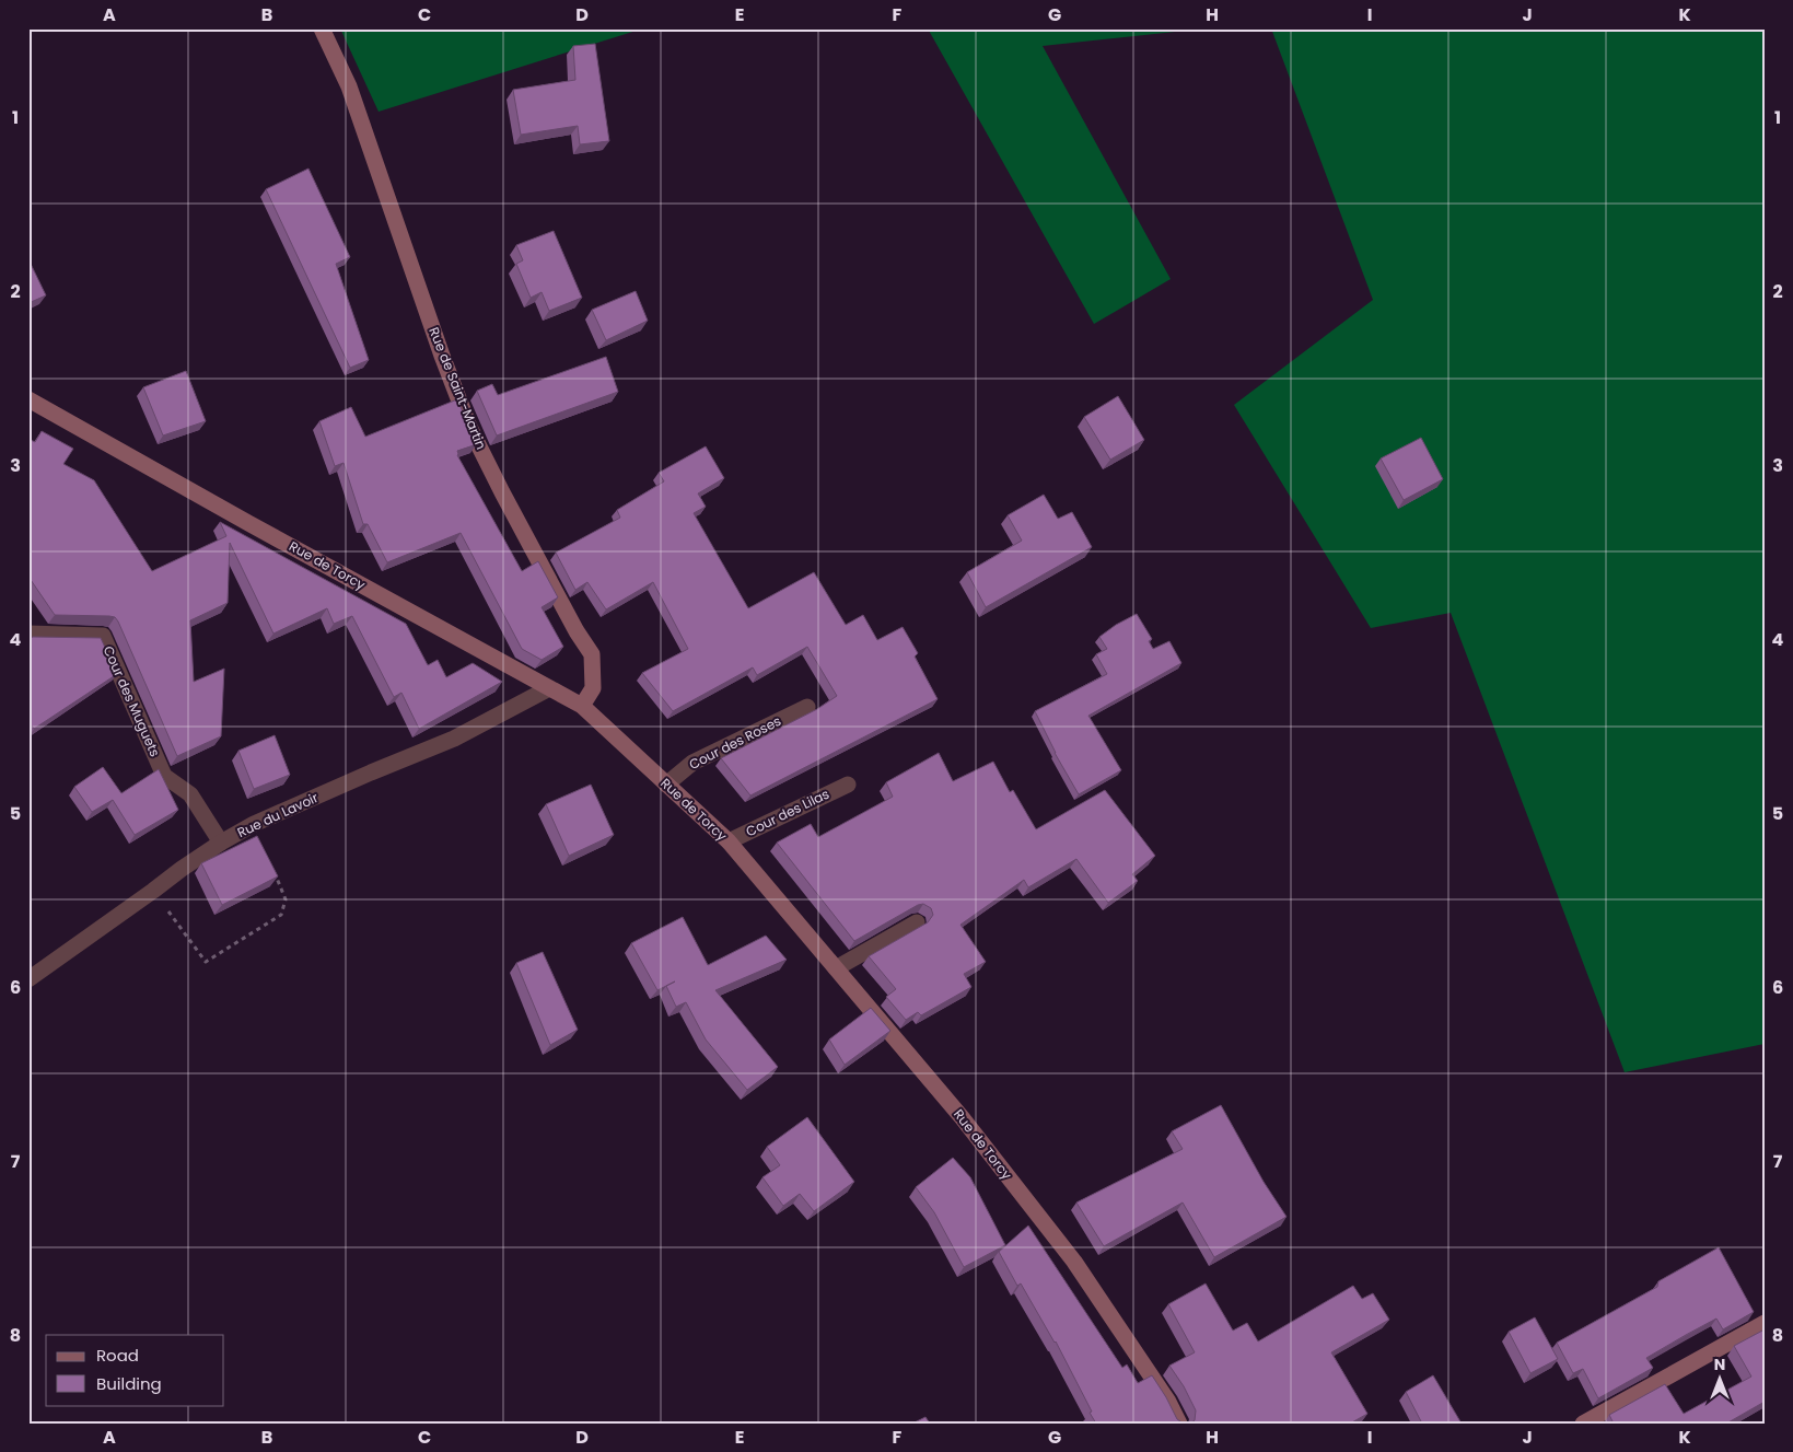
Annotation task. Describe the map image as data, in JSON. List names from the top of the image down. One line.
{"streets":{"street":["Rue de Saint-Martin","Rue de Torcy","Cour des Muguets","Cour des Roses","Cour des Lilas","Rue du Lavoir"]},"crossings":[["Rue de Saint-Martin","Rue de Torcy"],["Rue de Torcy","Cour des Roses"],["Rue de Torcy","Cour des Lilas"],["Rue de Torcy","Rue du Lavoir"],["Cour des Muguets","Rue du Lavoir"]],"legend":["Road","Building"],"north":"top","grid":{"columns":["A","B","C","D","E","F","G","H","I","J","K"],"rows":["1","2","3","4","5","6","7","8"]}}
